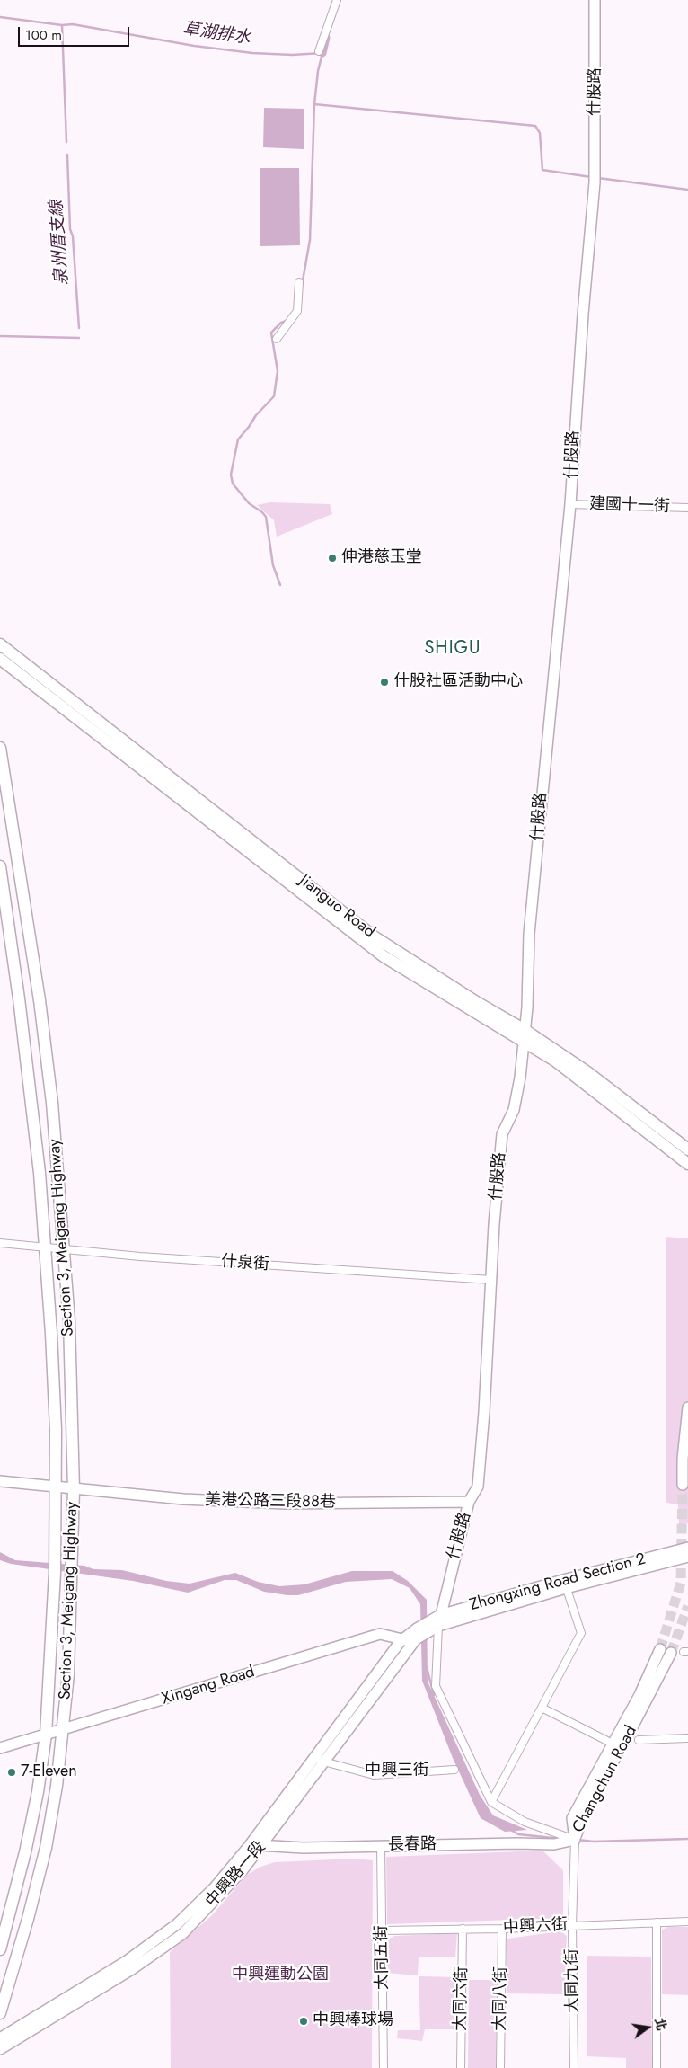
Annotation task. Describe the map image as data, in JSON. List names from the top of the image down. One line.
{"streets":{"main road":["Jianguo Road","Section 3, Meigang Highway"],"street":["什股路","建國十一街","什泉街","美港公路三段88巷","Zhongxing Road Section 2","Xingang Road","中興三街","Changchun Road","長春路","中興路一段","中興六街","大同五街","大同九街","大同六街","大同八街"]},"crossings":[["什股路","建國十一街"],["什股路","Jianguo Road"],["什股路","什泉街"],["什股路","美港公路三段88巷"],["什股路","Zhongxing Road Section 2"],["Section 3, Meigang Highway","什泉街"],["Section 3, Meigang Highway","美港公路三段88巷"],["Section 3, Meigang Highway","Xingang Road"],["Zhongxing Road Section 2","Xingang Road"],["Zhongxing Road Section 2","中興路一段"],["Xingang Road","中興路一段"],["中興三街","中興路一段"],["Changchun Road","長春路"],["Changchun Road","大同九街"],["長春路","中興路一段"],["長春路","大同五街"],["長春路","大同九街"],["中興六街","大同五街"],["中興六街","大同九街"],["中興六街","大同六街"],["中興六街","大同八街"]],"districts":["SHIGU"],"water":["草湖排水","泉州厝支線"],"parks":["中興運動公園"],"places":["伸港慈玉堂","什股社區活動中心","7-Eleven","中興棒球場"],"scale_bar":"100 m","north":"right"}
